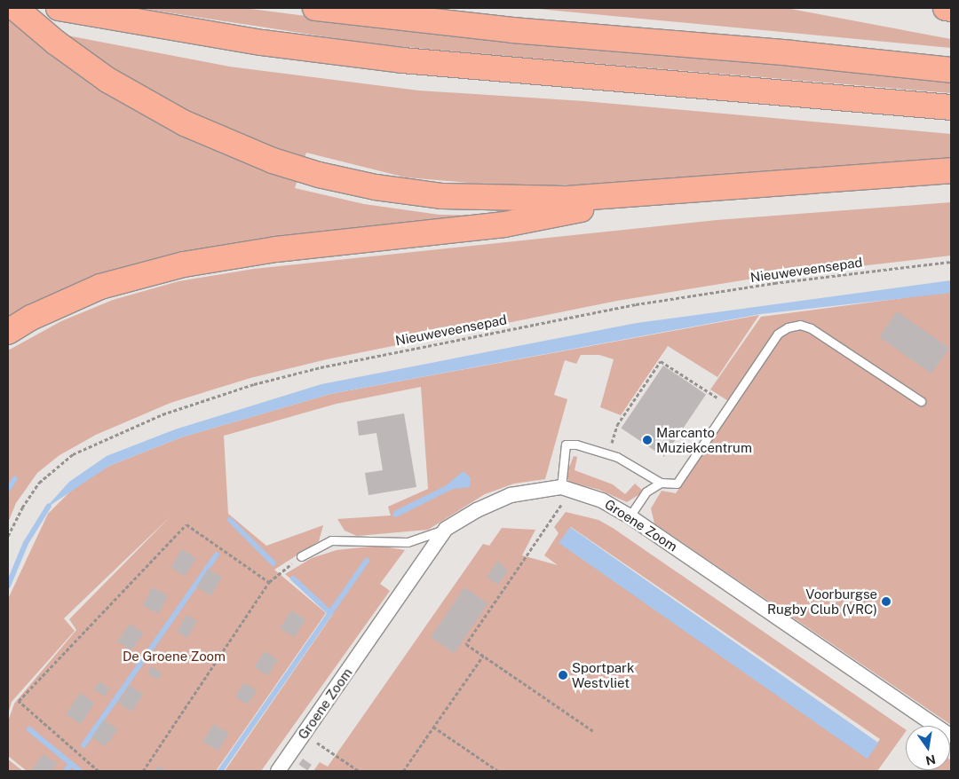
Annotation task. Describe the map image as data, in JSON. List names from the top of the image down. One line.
{"streets":{"street":["Groene Zoom"],"path":["Nieuweveensepad"]},"parks":["De Groene Zoom"],"places":["Marcanto Muziekcentrum","Voorburgse Rugby Club (VRC)","Sportpark Westvliet"],"north":"bottom"}
